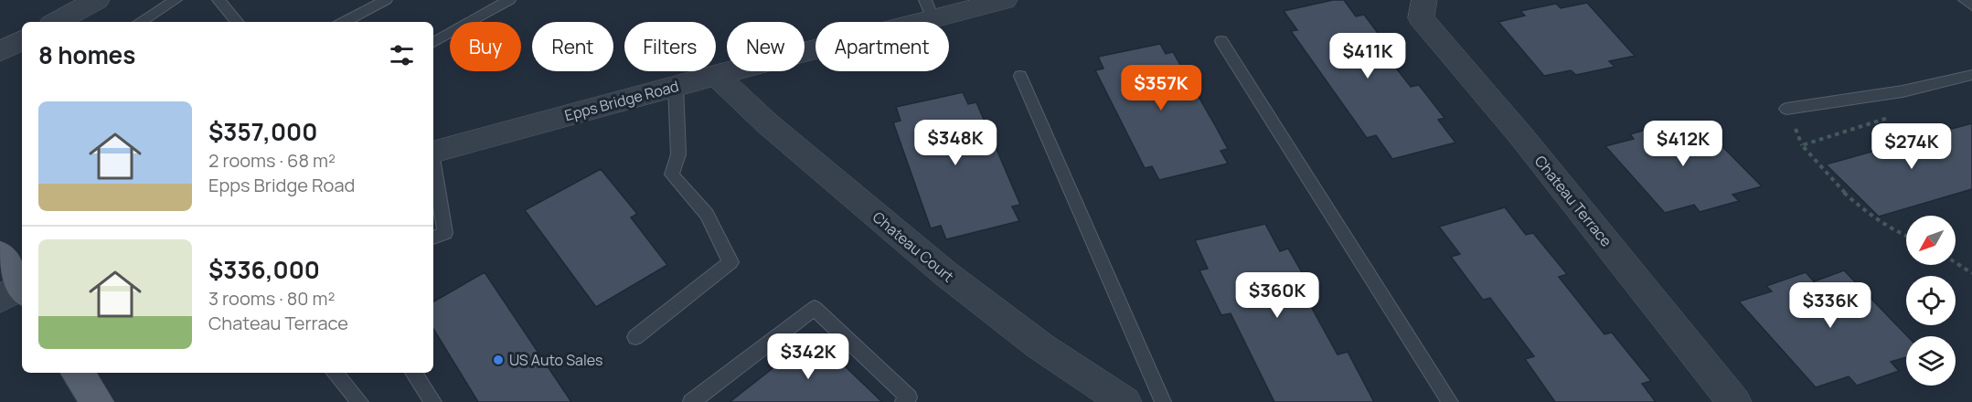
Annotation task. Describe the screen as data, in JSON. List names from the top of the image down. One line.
{"streets":{"street":["Epps Bridge Road","Chateau Terrace","Chateau Court"]},"crossings":[["Epps Bridge Road","Chateau Court"]],"places":["US Auto Sales"],"north":"bottom left","page":{"chip":["Buy","Rent","Filters","New","Apartment"],"heading":"8 homes","price":["$411K","$357K","$348K","$412K","$274K","$360K","$336K","$342K"],"list":[{"name":"$357,000","note":"2 rooms · 68 m² · Epps Bridge Road"},{"name":"$336,000","note":"3 rooms · 80 m² · Chateau Terrace"}]}}
